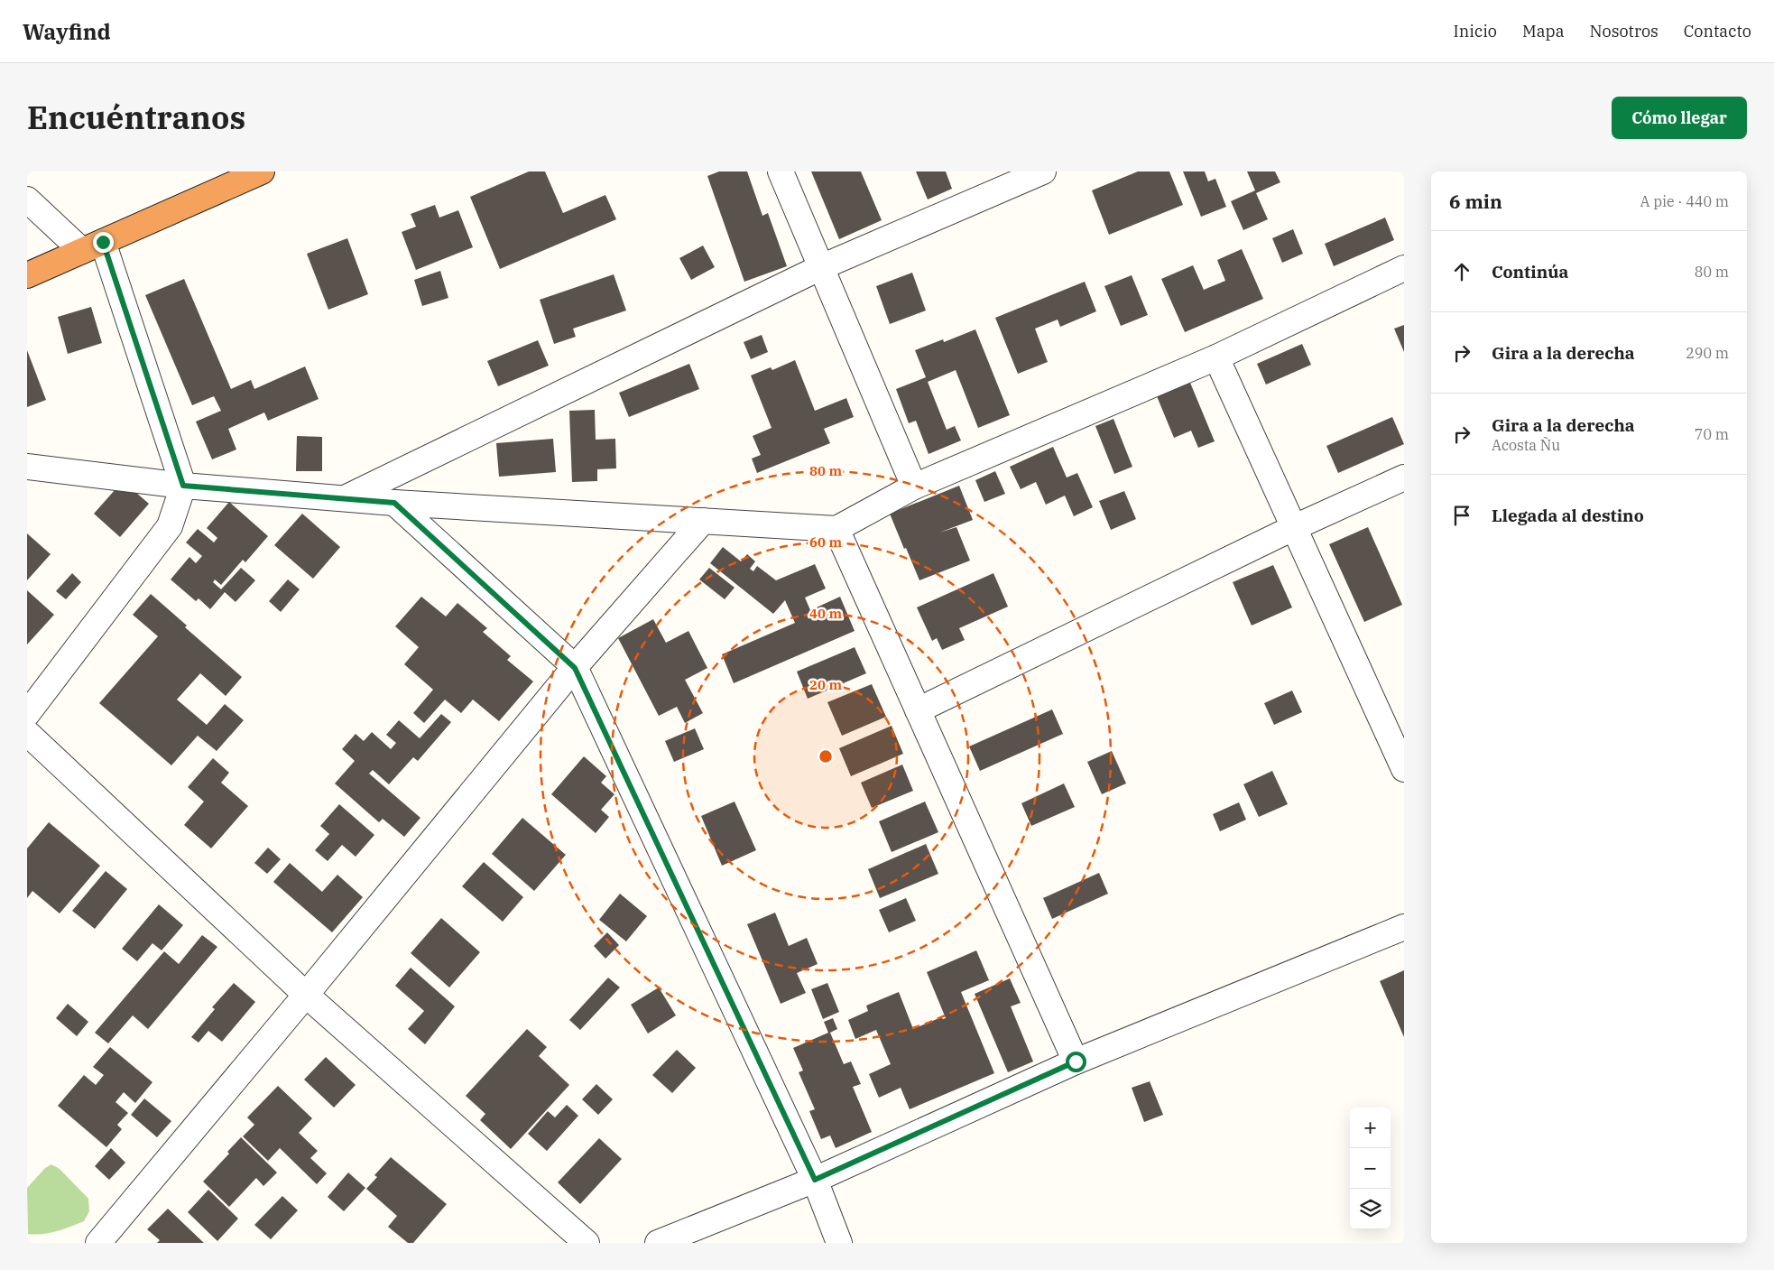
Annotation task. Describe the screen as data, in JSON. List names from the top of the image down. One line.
{"page":{"header":"Wayfind","nav":["Inicio","Mapa","Nosotros","Contacto"],"title":"Encuéntranos","buttons":"Cómo llegar","heading":["6 min","A pie · 440 m"],"list":[["Continúa","80 m"],["Gira a la derecha","290 m"],["Gira a la derecha","Acosta Ñu","70 m"],"Llegada al destino"],"map_buttons":["+","−"]},"rings":["80 m","60 m","40 m","20 m"]}
